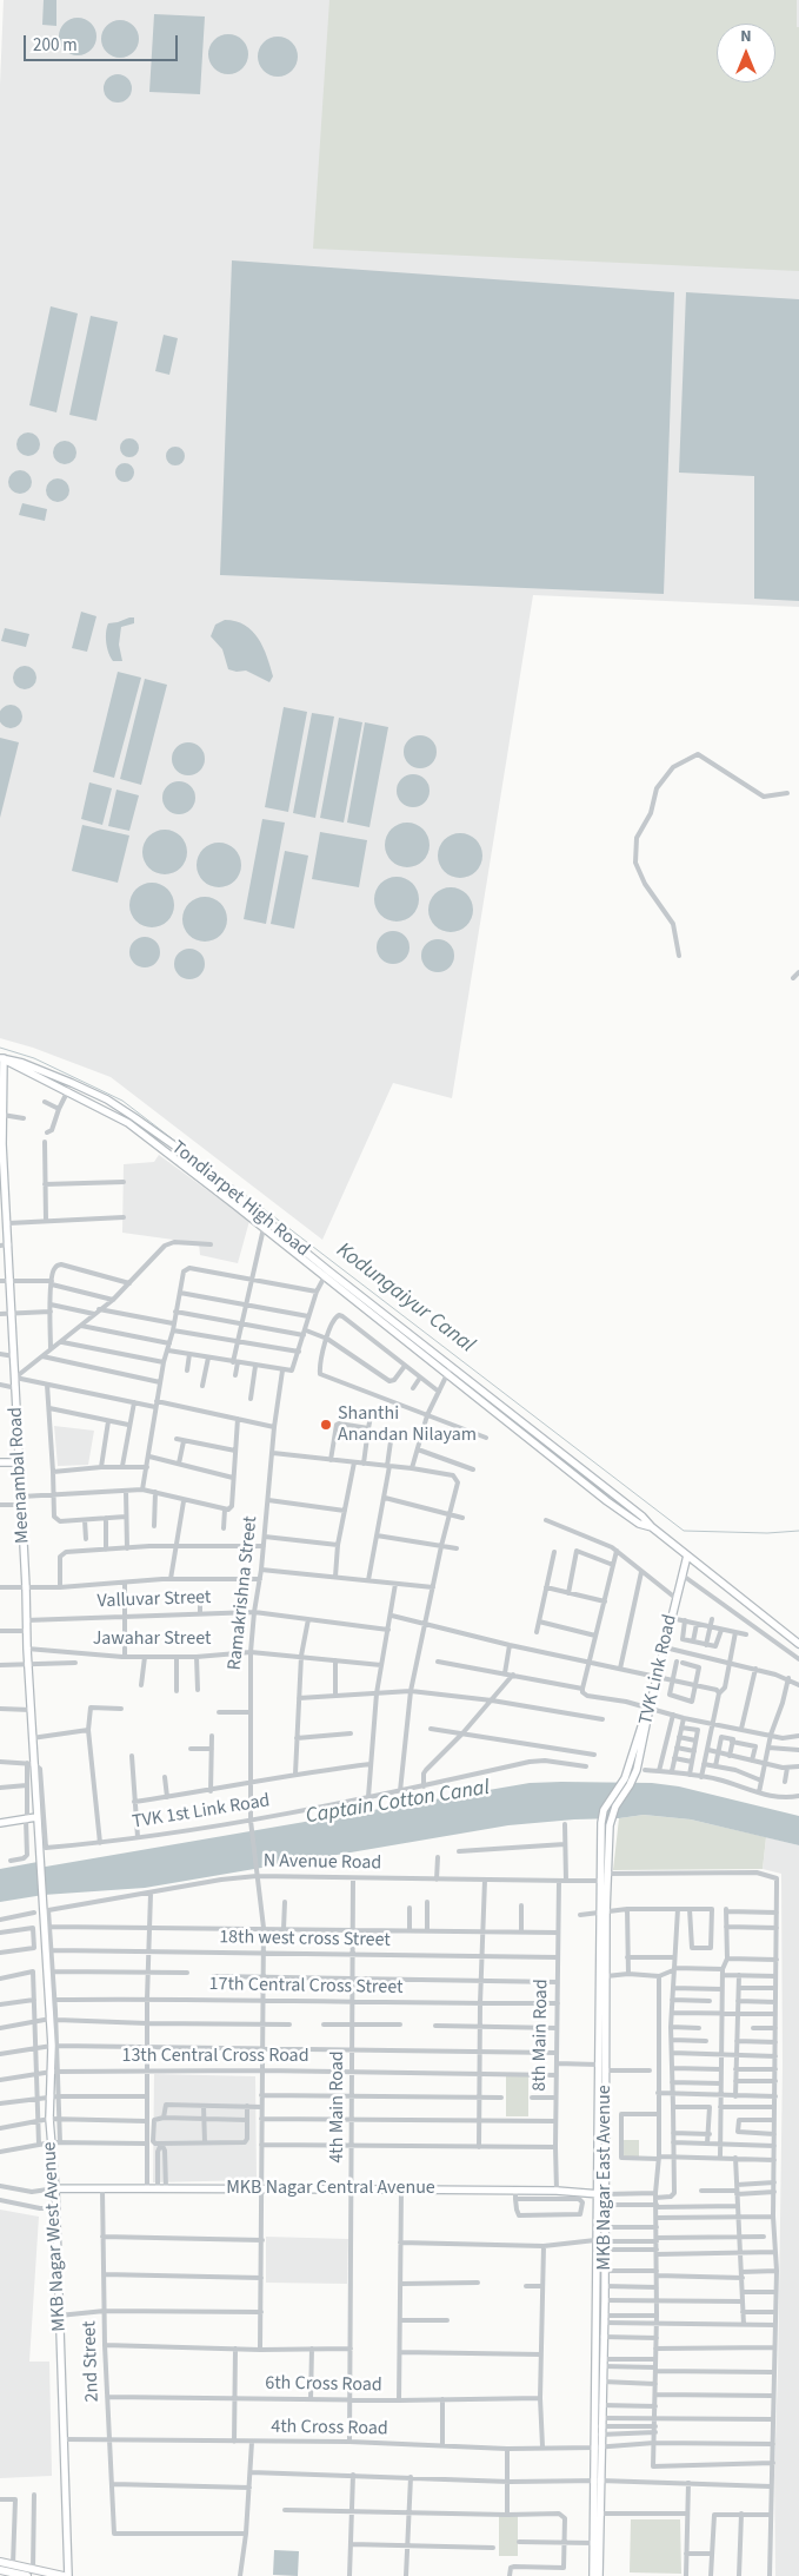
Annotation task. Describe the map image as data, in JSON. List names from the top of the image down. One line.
{"streets":{"main road":["Tondiarpet High Road","Meenambal Road","TVK Link Road","MKB Nagar East Avenue","MKB Nagar Central Avenue","MKB Nagar West Avenue"],"street":["Ramakrishna Street","Valluvar Street","Jawahar Street","TVK 1st Link Road","N Avenue Road","18th west cross Street","17th Central Cross Street","8th Main Road","13th Central Cross Road","4th Main Road","2nd Street","6th Cross Road","4th Cross Road"]},"crossings":[["Tondiarpet High Road","Meenambal Road"],["Tondiarpet High Road","TVK Link Road"],["Meenambal Road","Valluvar Street"],["Meenambal Road","Jawahar Street"],["Meenambal Road","TVK 1st Link Road"],["Meenambal Road","MKB Nagar West Avenue"],["Ramakrishna Street","Valluvar Street"],["Ramakrishna Street","Jawahar Street"],["Ramakrishna Street","TVK 1st Link Road"],["Ramakrishna Street","N Avenue Road"],["Ramakrishna Street","18th west cross Street"],["Ramakrishna Street","17th Central Cross Street"],["Ramakrishna Street","13th Central Cross Road"],["Ramakrishna Street","MKB Nagar Central Avenue"],["TVK Link Road","MKB Nagar East Avenue"],["N Avenue Road","8th Main Road"],["N Avenue Road","4th Main Road"],["18th west cross Street","8th Main Road"],["18th west cross Street","4th Main Road"],["17th Central Cross Street","8th Main Road"],["17th Central Cross Street","4th Main Road"],["8th Main Road","13th Central Cross Road"],["8th Main Road","MKB Nagar Central Avenue"],["13th Central Cross Road","4th Main Road"],["13th Central Cross Road","MKB Nagar West Avenue"],["4th Main Road","MKB Nagar Central Avenue"],["4th Main Road","6th Cross Road"],["4th Main Road","4th Cross Road"],["MKB Nagar East Avenue","MKB Nagar Central Avenue"],["MKB Nagar East Avenue","4th Cross Road"],["MKB Nagar Central Avenue","MKB Nagar West Avenue"],["MKB Nagar Central Avenue","2nd Street"],["MKB Nagar West Avenue","4th Cross Road"],["2nd Street","6th Cross Road"],["2nd Street","4th Cross Road"]],"water":["Kodungaiyur Canal","Captain Cotton Canal"],"places":["Shanthi Anandan Nilayam"],"scale_bar":"200 m","north":"top"}
